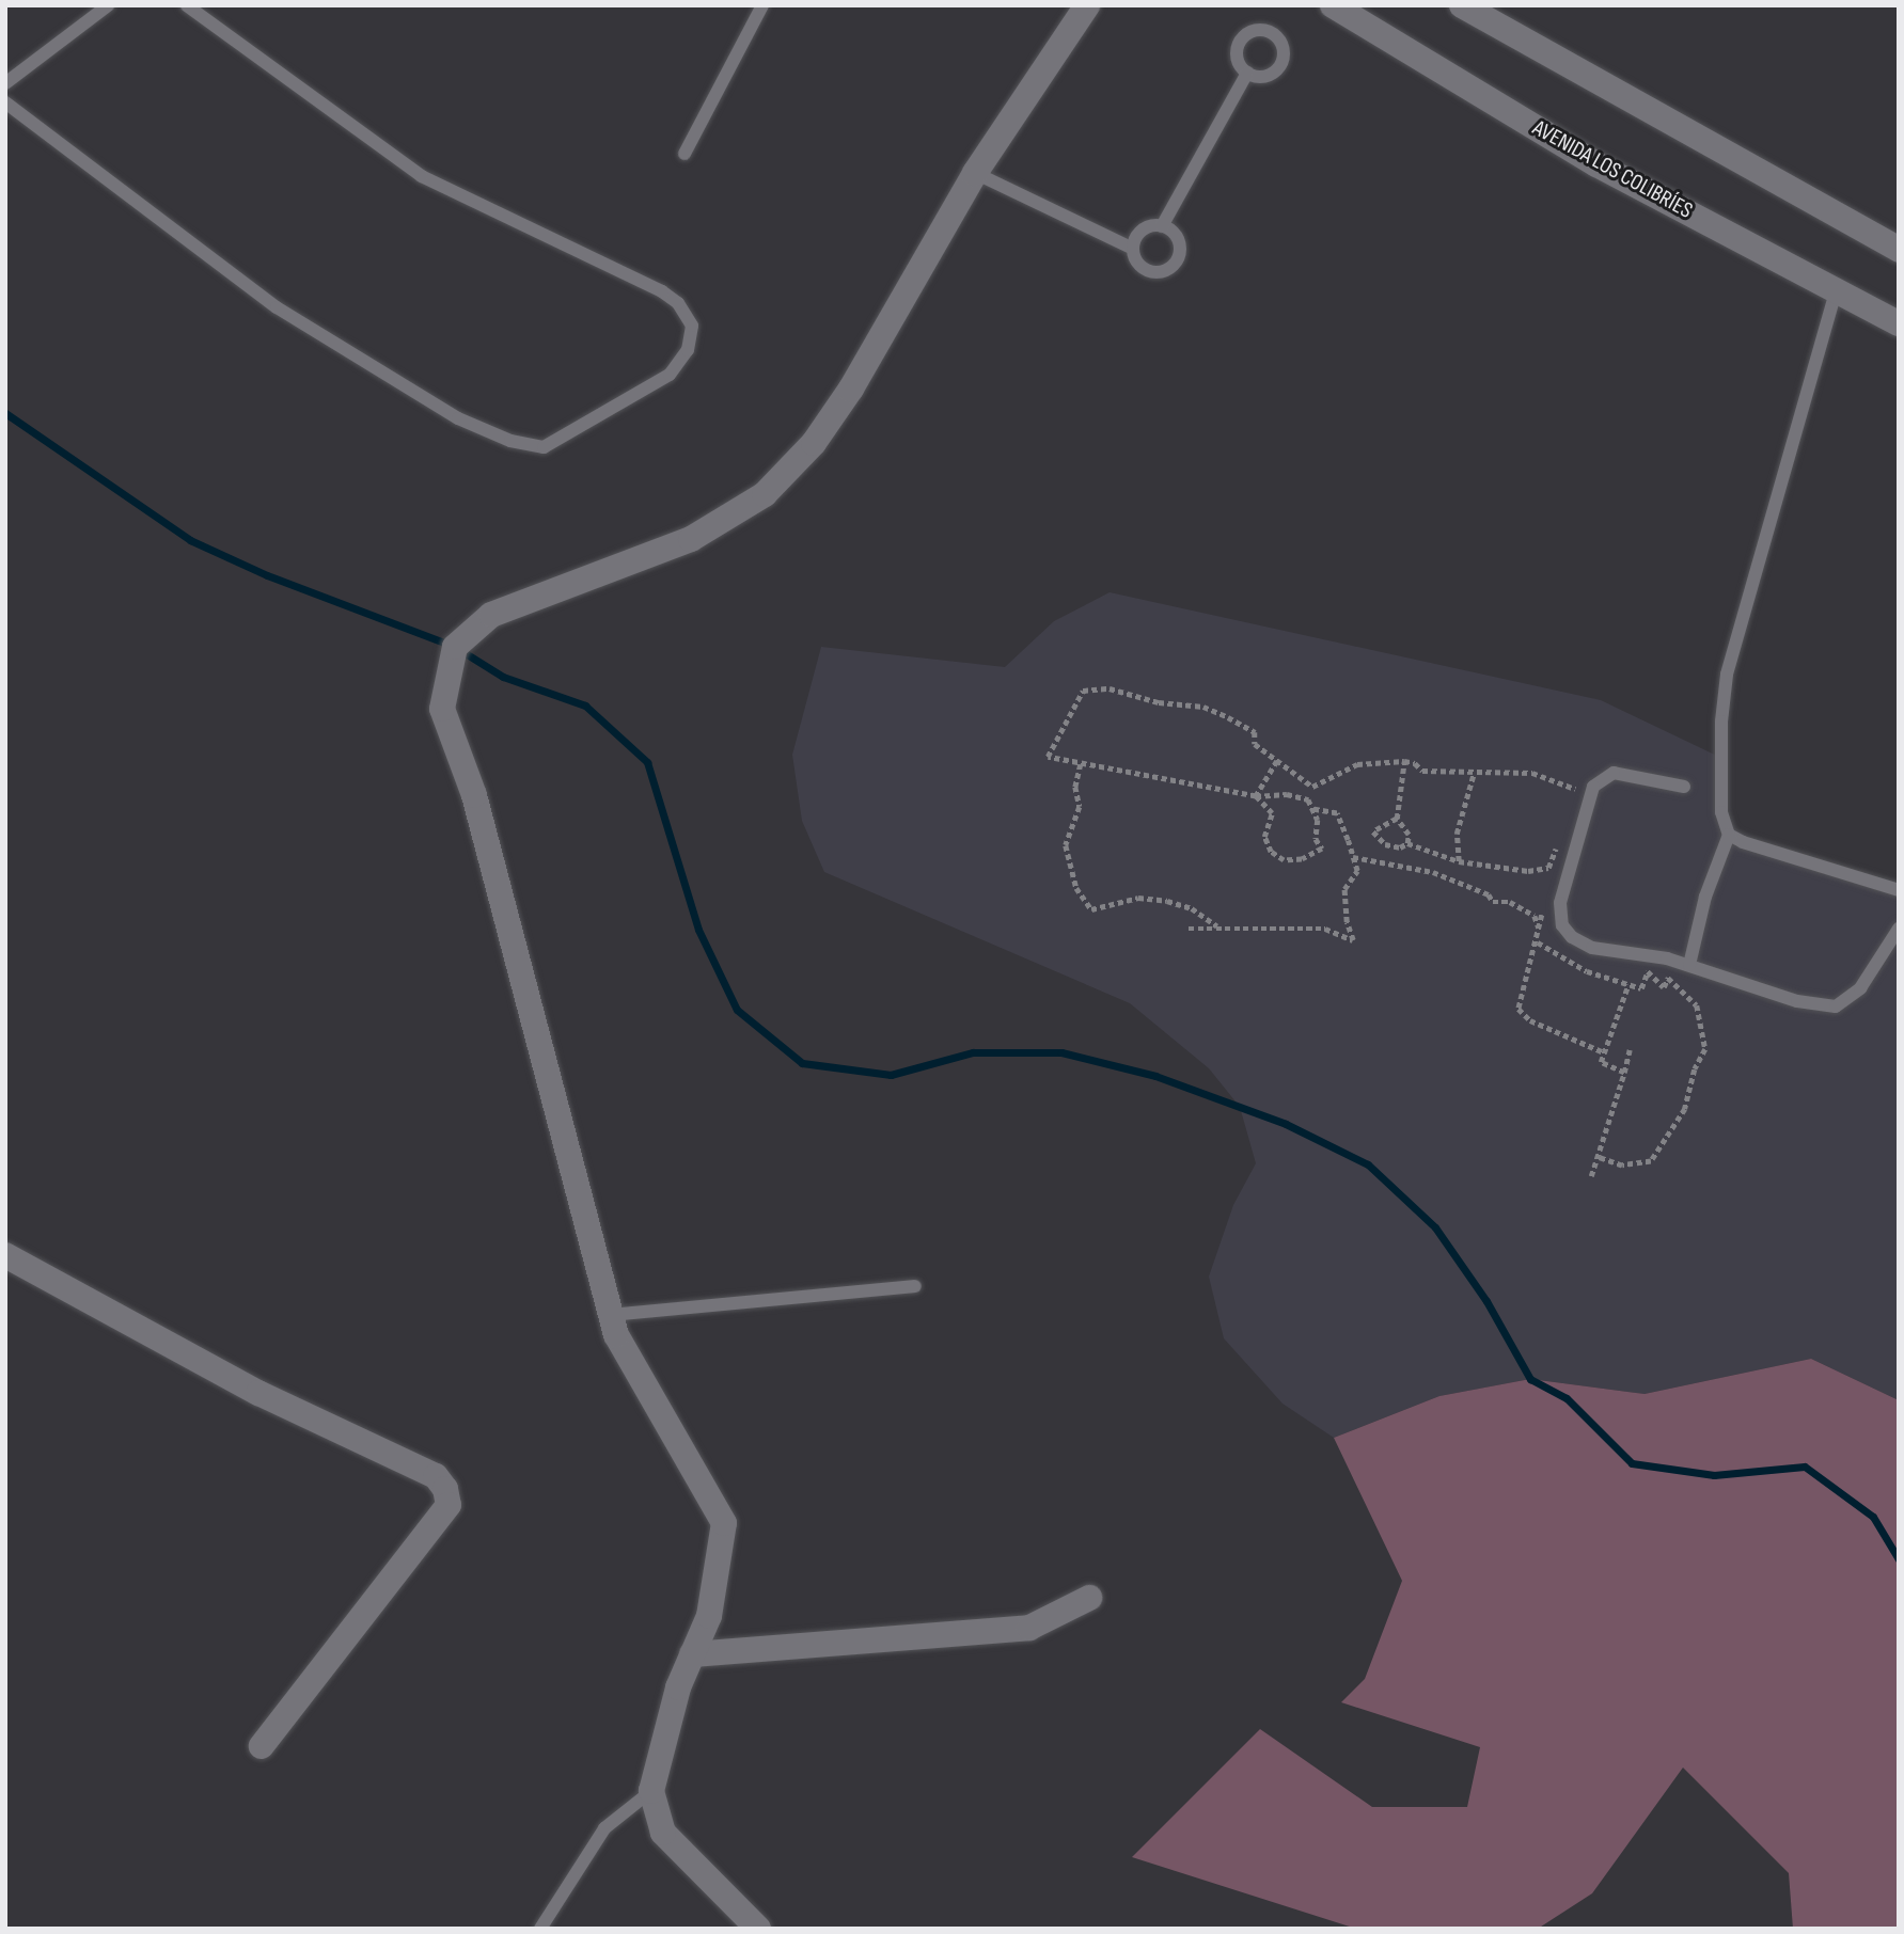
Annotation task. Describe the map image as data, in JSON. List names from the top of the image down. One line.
{"streets":{"street":["AVENIDA LOS COLIBRÍES"]}}
